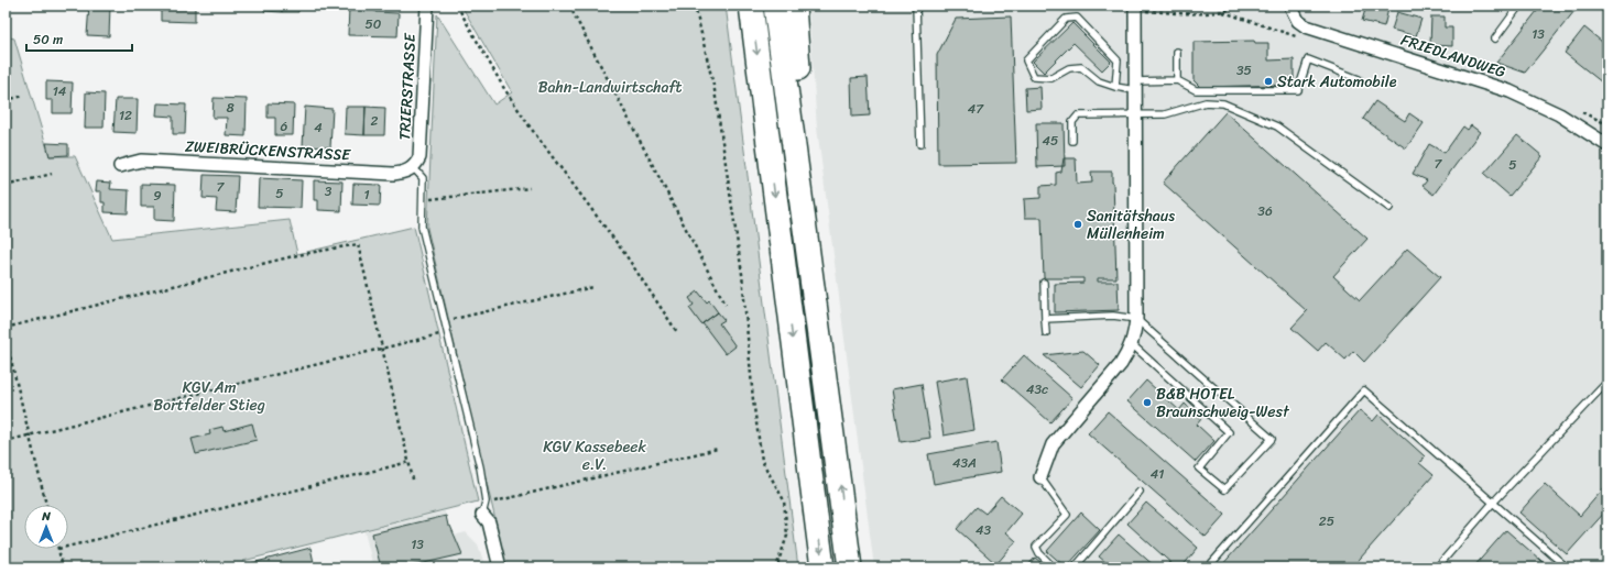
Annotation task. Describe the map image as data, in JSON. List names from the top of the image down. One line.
{"streets":{"street":["FRIEDLANDWEG","TRIERSTRASSE","ZWEIBRÜCKENSTRASSE"]},"crossings":[["TRIERSTRASSE","ZWEIBRÜCKENSTRASSE"]],"parks":["Bahn-Landwirtschaft","KGV Am Bortfelder Stieg","KGV Kassebeek e.V."],"places":["Stark Automobile","Sanitätshaus Müllenheim","B&B HOTEL Braunschweig-West"],"house_numbers":["50","13","35","14","8","47","12","2","6","4","45","7","5","7","3","5","1","9","36","43c","43A","41","25","43","13"],"scale_bar":"50 m","north":"top"}
